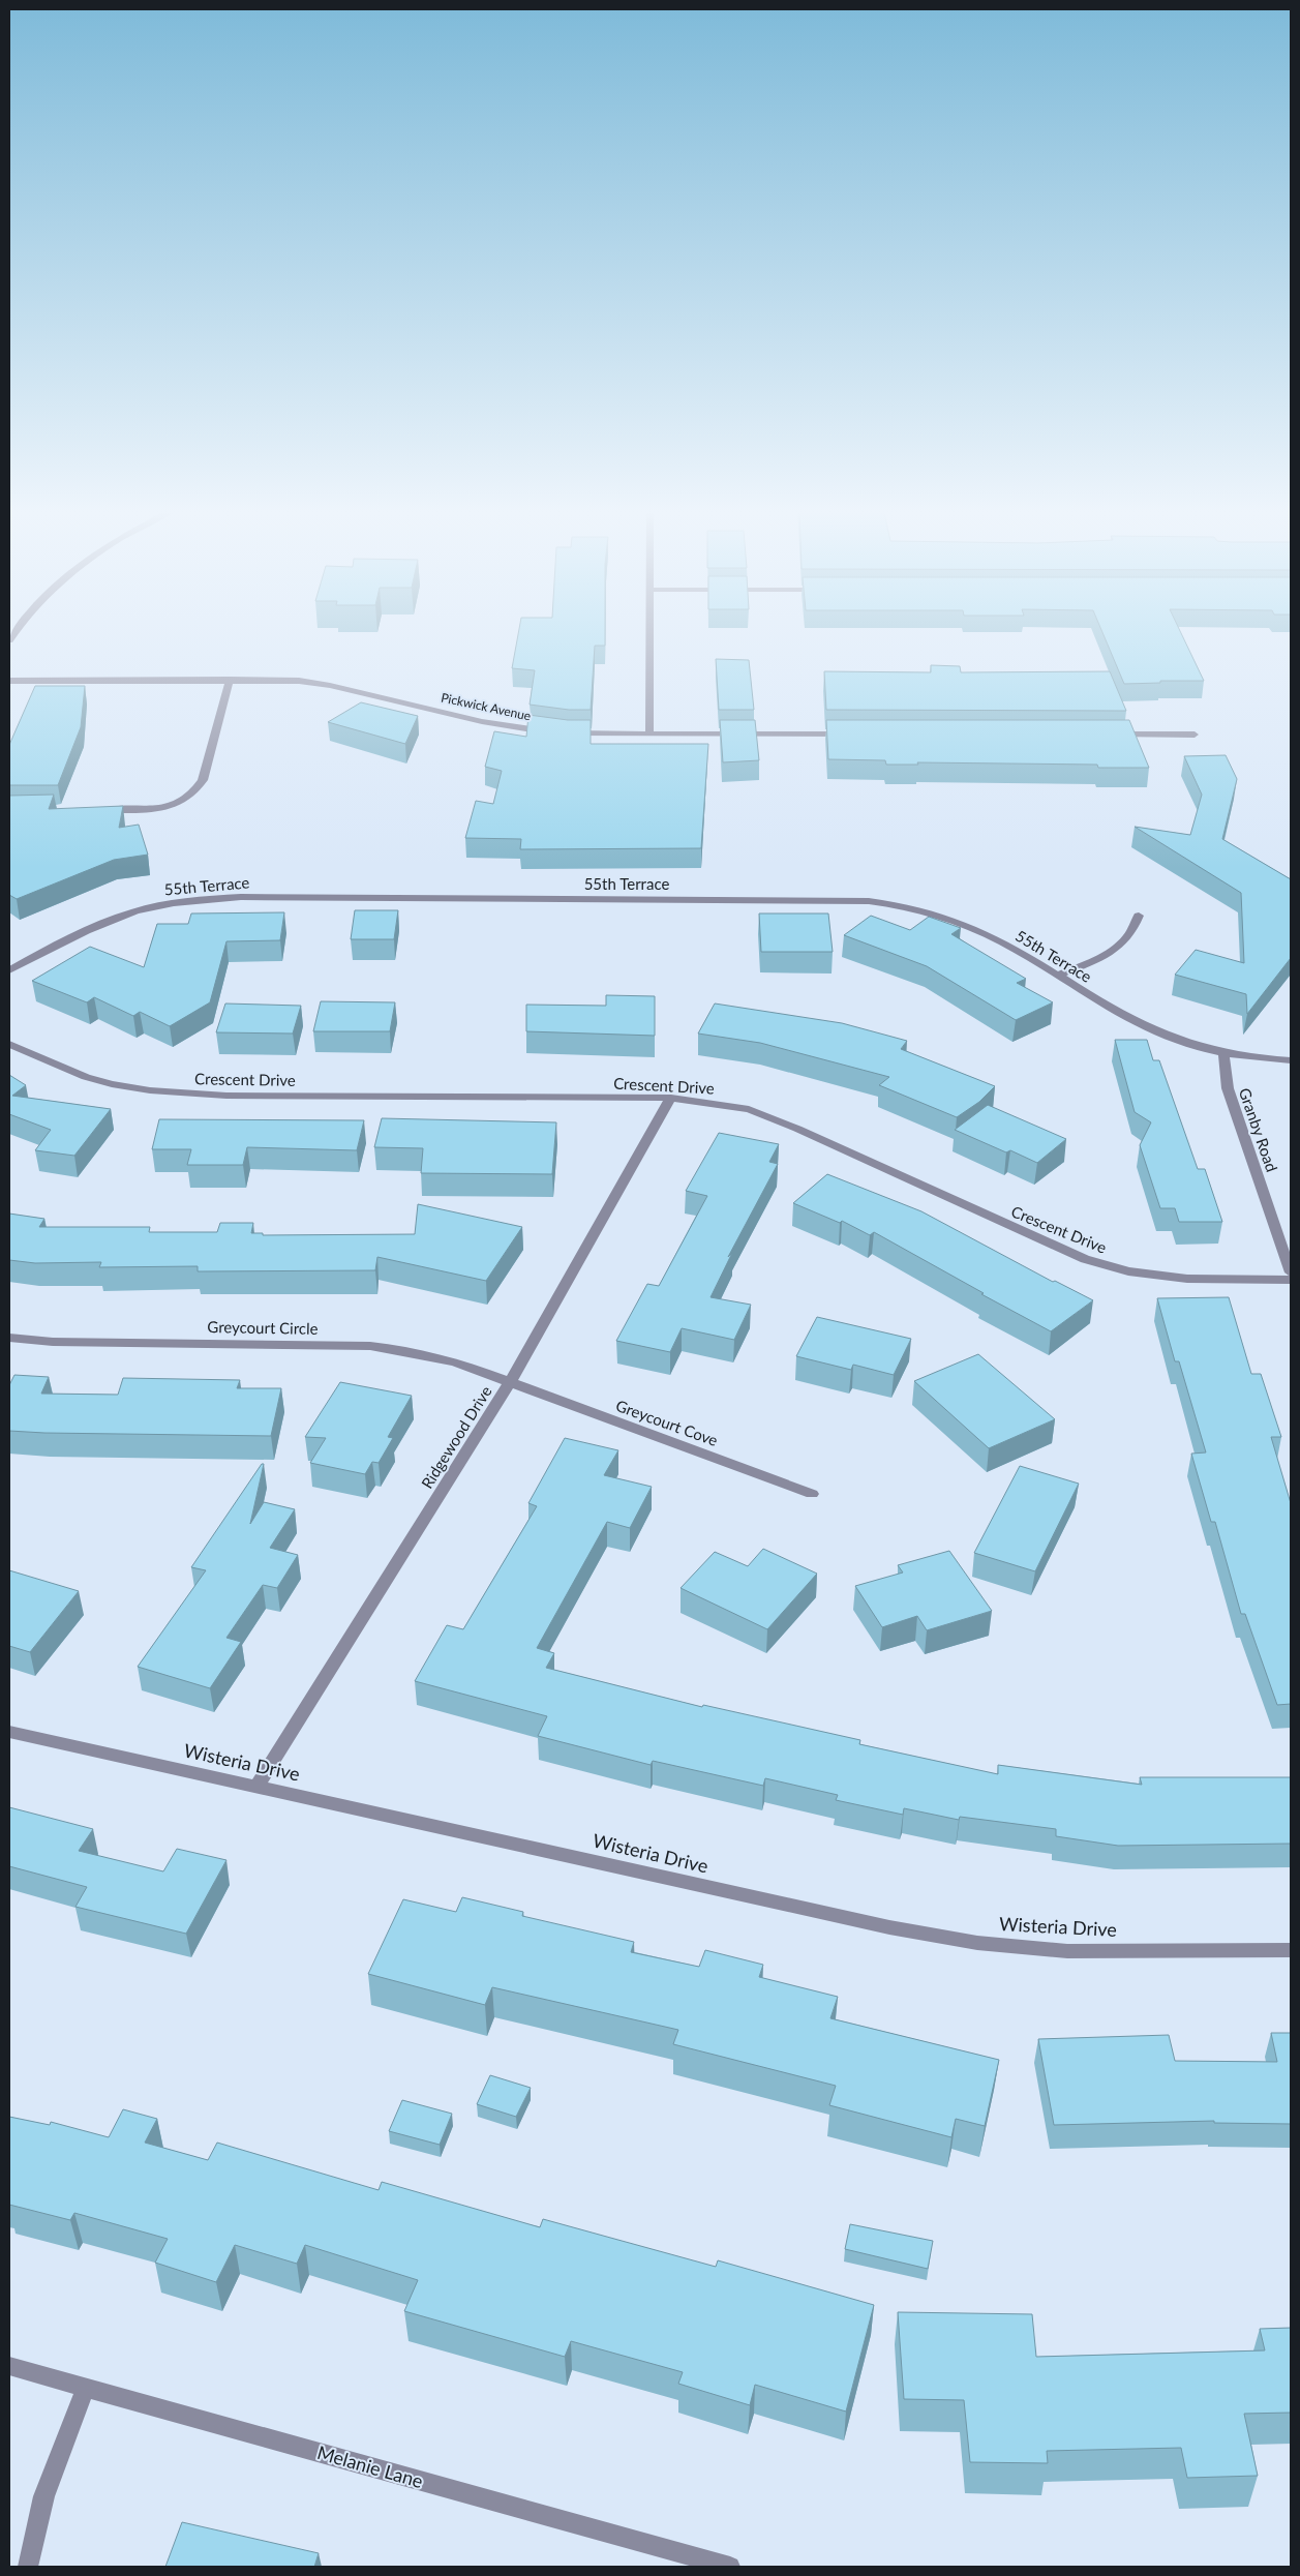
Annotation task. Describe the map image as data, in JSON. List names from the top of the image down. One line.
{"streets":{"street":["Pickwick Avenue","55th Terrace","Crescent Drive","Granby Road","Greycourt Circle","Greycourt Cove","Ridgewood Drive","Wisteria Drive","Melanie Lane"]},"crossings":[["55th Terrace","Granby Road"],["Crescent Drive","Ridgewood Drive"],["Greycourt Circle","Greycourt Cove"],["Greycourt Circle","Ridgewood Drive"],["Greycourt Cove","Ridgewood Drive"],["Ridgewood Drive","Wisteria Drive"]]}
